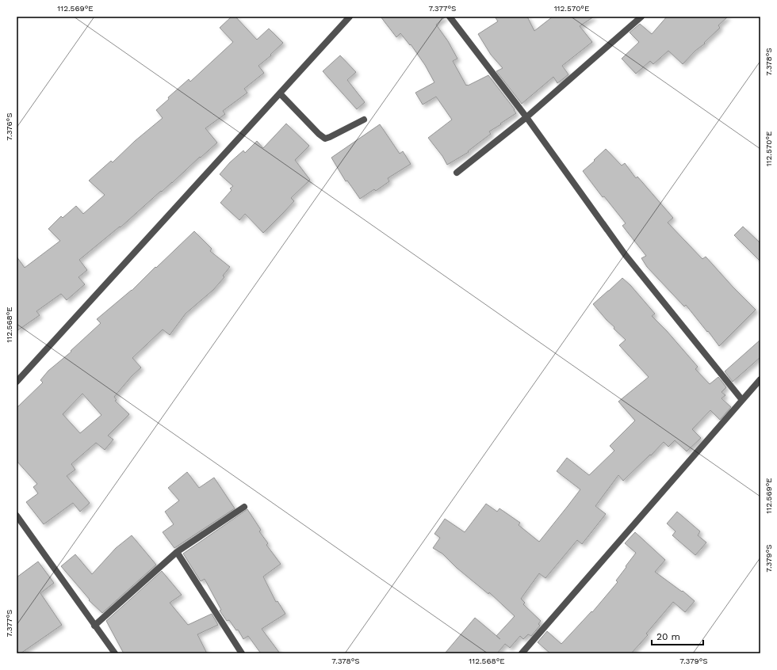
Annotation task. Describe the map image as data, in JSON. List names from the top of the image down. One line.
{"scale_bar":"20 m","coordinates":["112.569°E","7.377°S","112.570°E","7.378°S","7.376°S","112.568°E","7.379°S"]}
